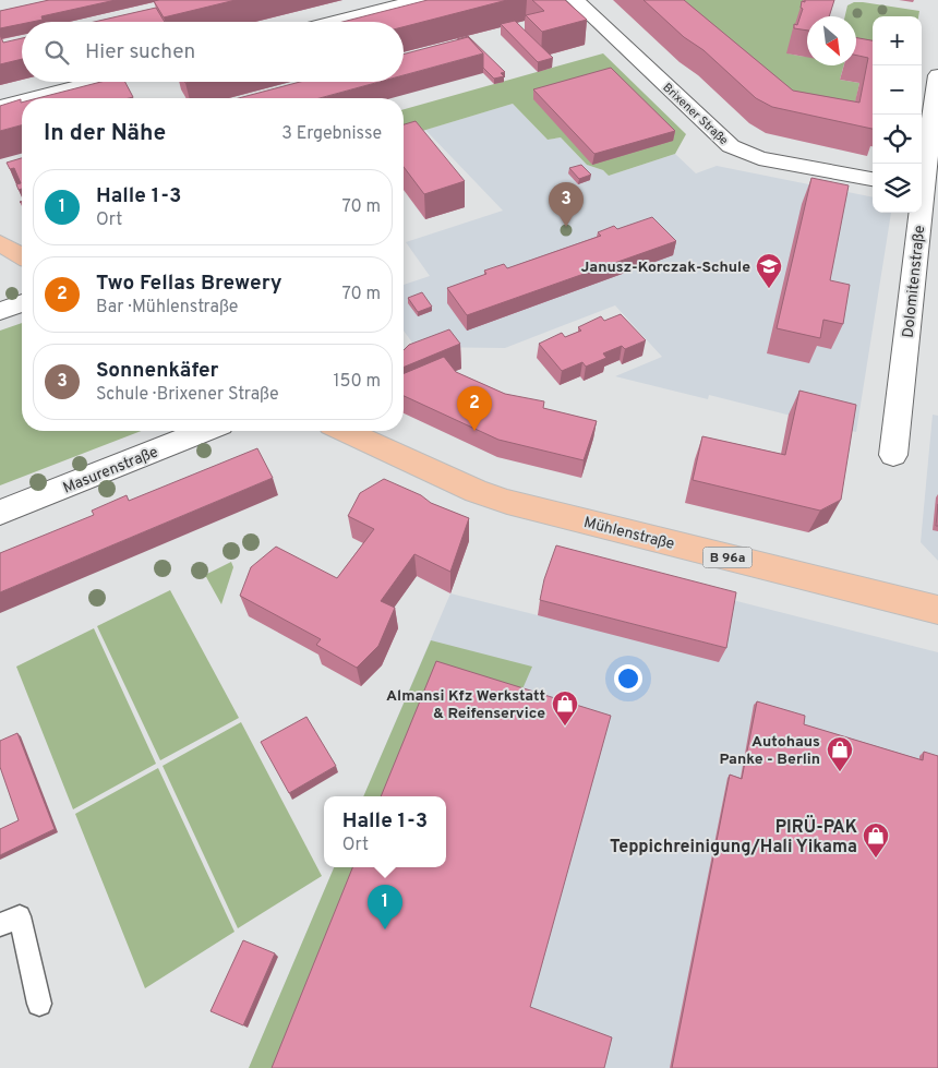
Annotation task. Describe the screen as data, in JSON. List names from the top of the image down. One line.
{"streets":{"main road":["Mühlenstraße","B 96a"],"street":["Brixener Straße","Dolomitenstraße","Masurenstraße"]},"places":{"school or university":["Janusz-Korczak-Schule"],"shop":["Almansi Kfz Werkstatt & Reifenservice","Autohaus Panke - Berlin","PIRÜ-PAK Teppichreinigung/Hali Yikama"]},"north":"bottom right","page":{"map_buttons":["+","−"],"search":"Hier suchen","heading":["In der Nähe","3 Ergebnisse"],"list":[{"mark":"1","name":"Halle 1-3","note":"Ort","value":"70 m"},{"mark":"2","name":"Two Fellas Brewery","note":"Bar · Mühlenstraße","value":"70 m"},{"mark":"3","name":"Sonnenkäfer","note":"Schule · Brixener Straße","value":"150 m"}],"pins":["3","2","1"],"popup":["Halle 1-3","Ort"]}}
